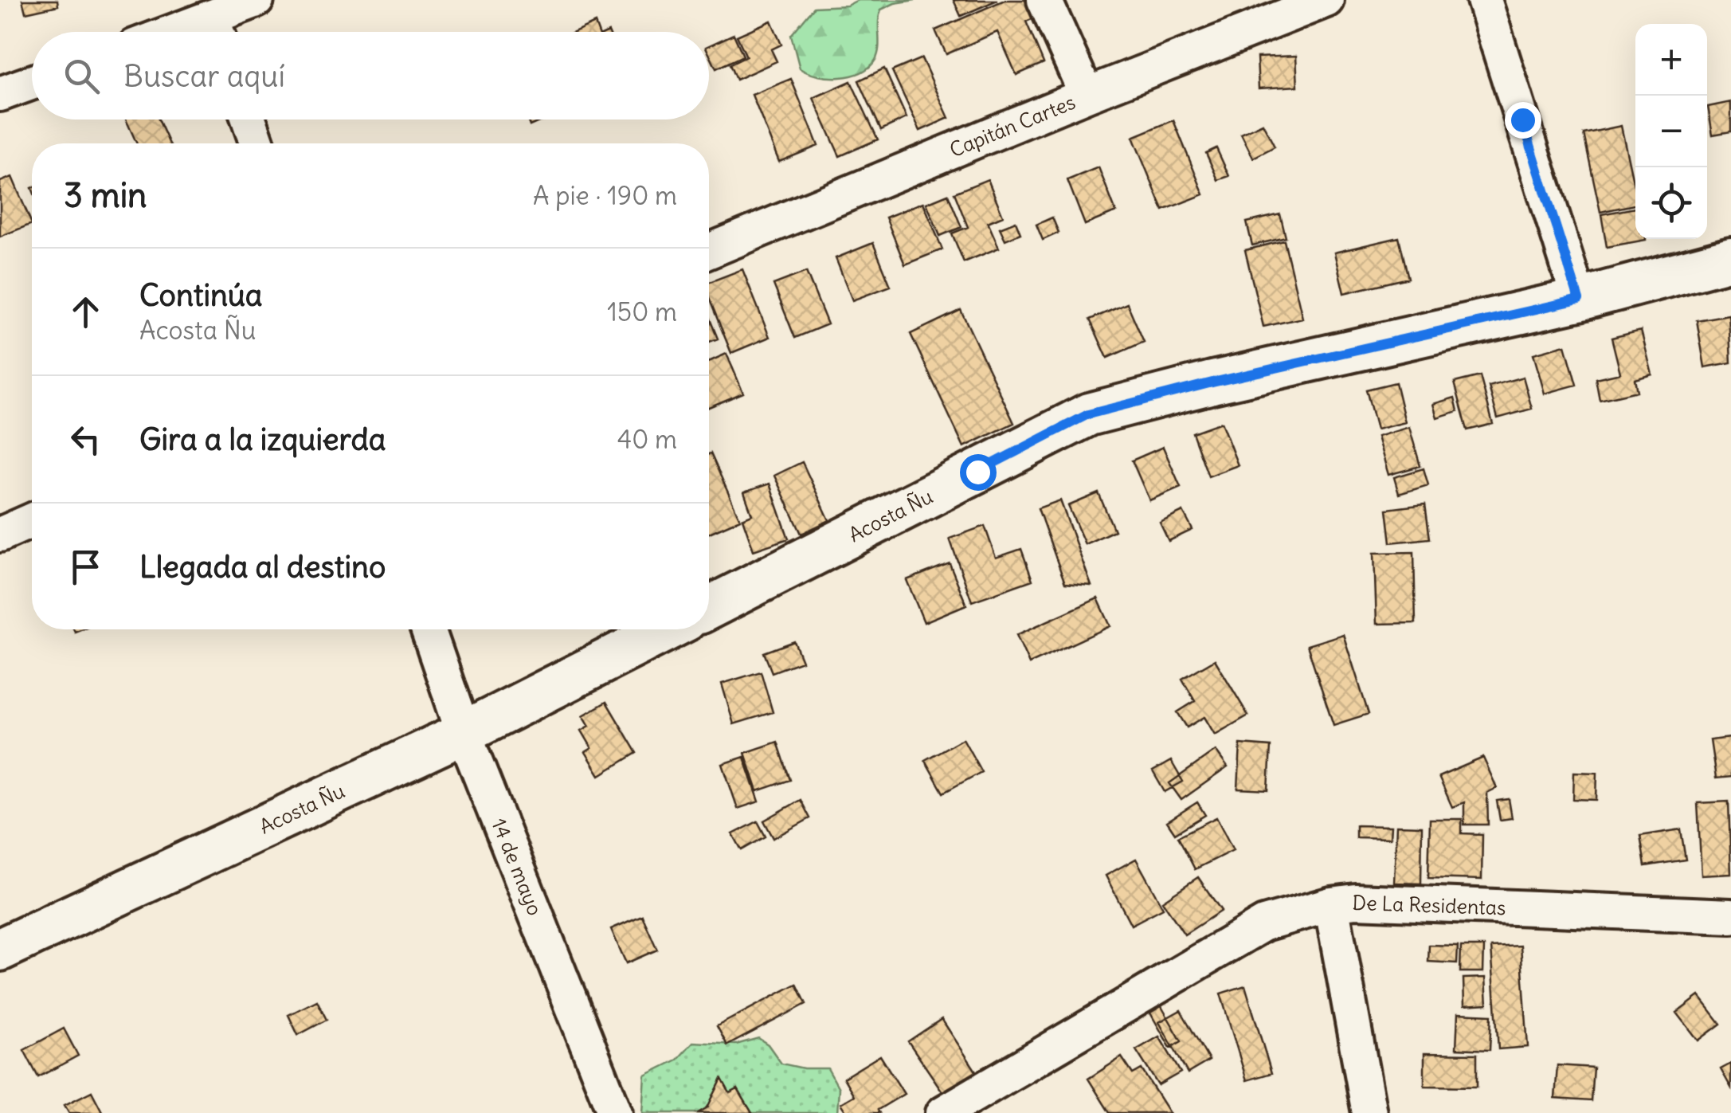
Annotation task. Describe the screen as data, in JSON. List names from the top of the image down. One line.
{"streets":{"street":["Capitán Cartes","Acosta Ñu","14 de mayo","De La Residentas"]},"crossings":[["Acosta Ñu","14 de mayo"]],"page":{"map_buttons":["+","−"],"search":"Buscar aquí","heading":["3 min","A pie · 190 m"],"list":[["Continúa","Acosta Ñu","150 m"],["Gira a la izquierda","40 m"],"Llegada al destino"]}}
